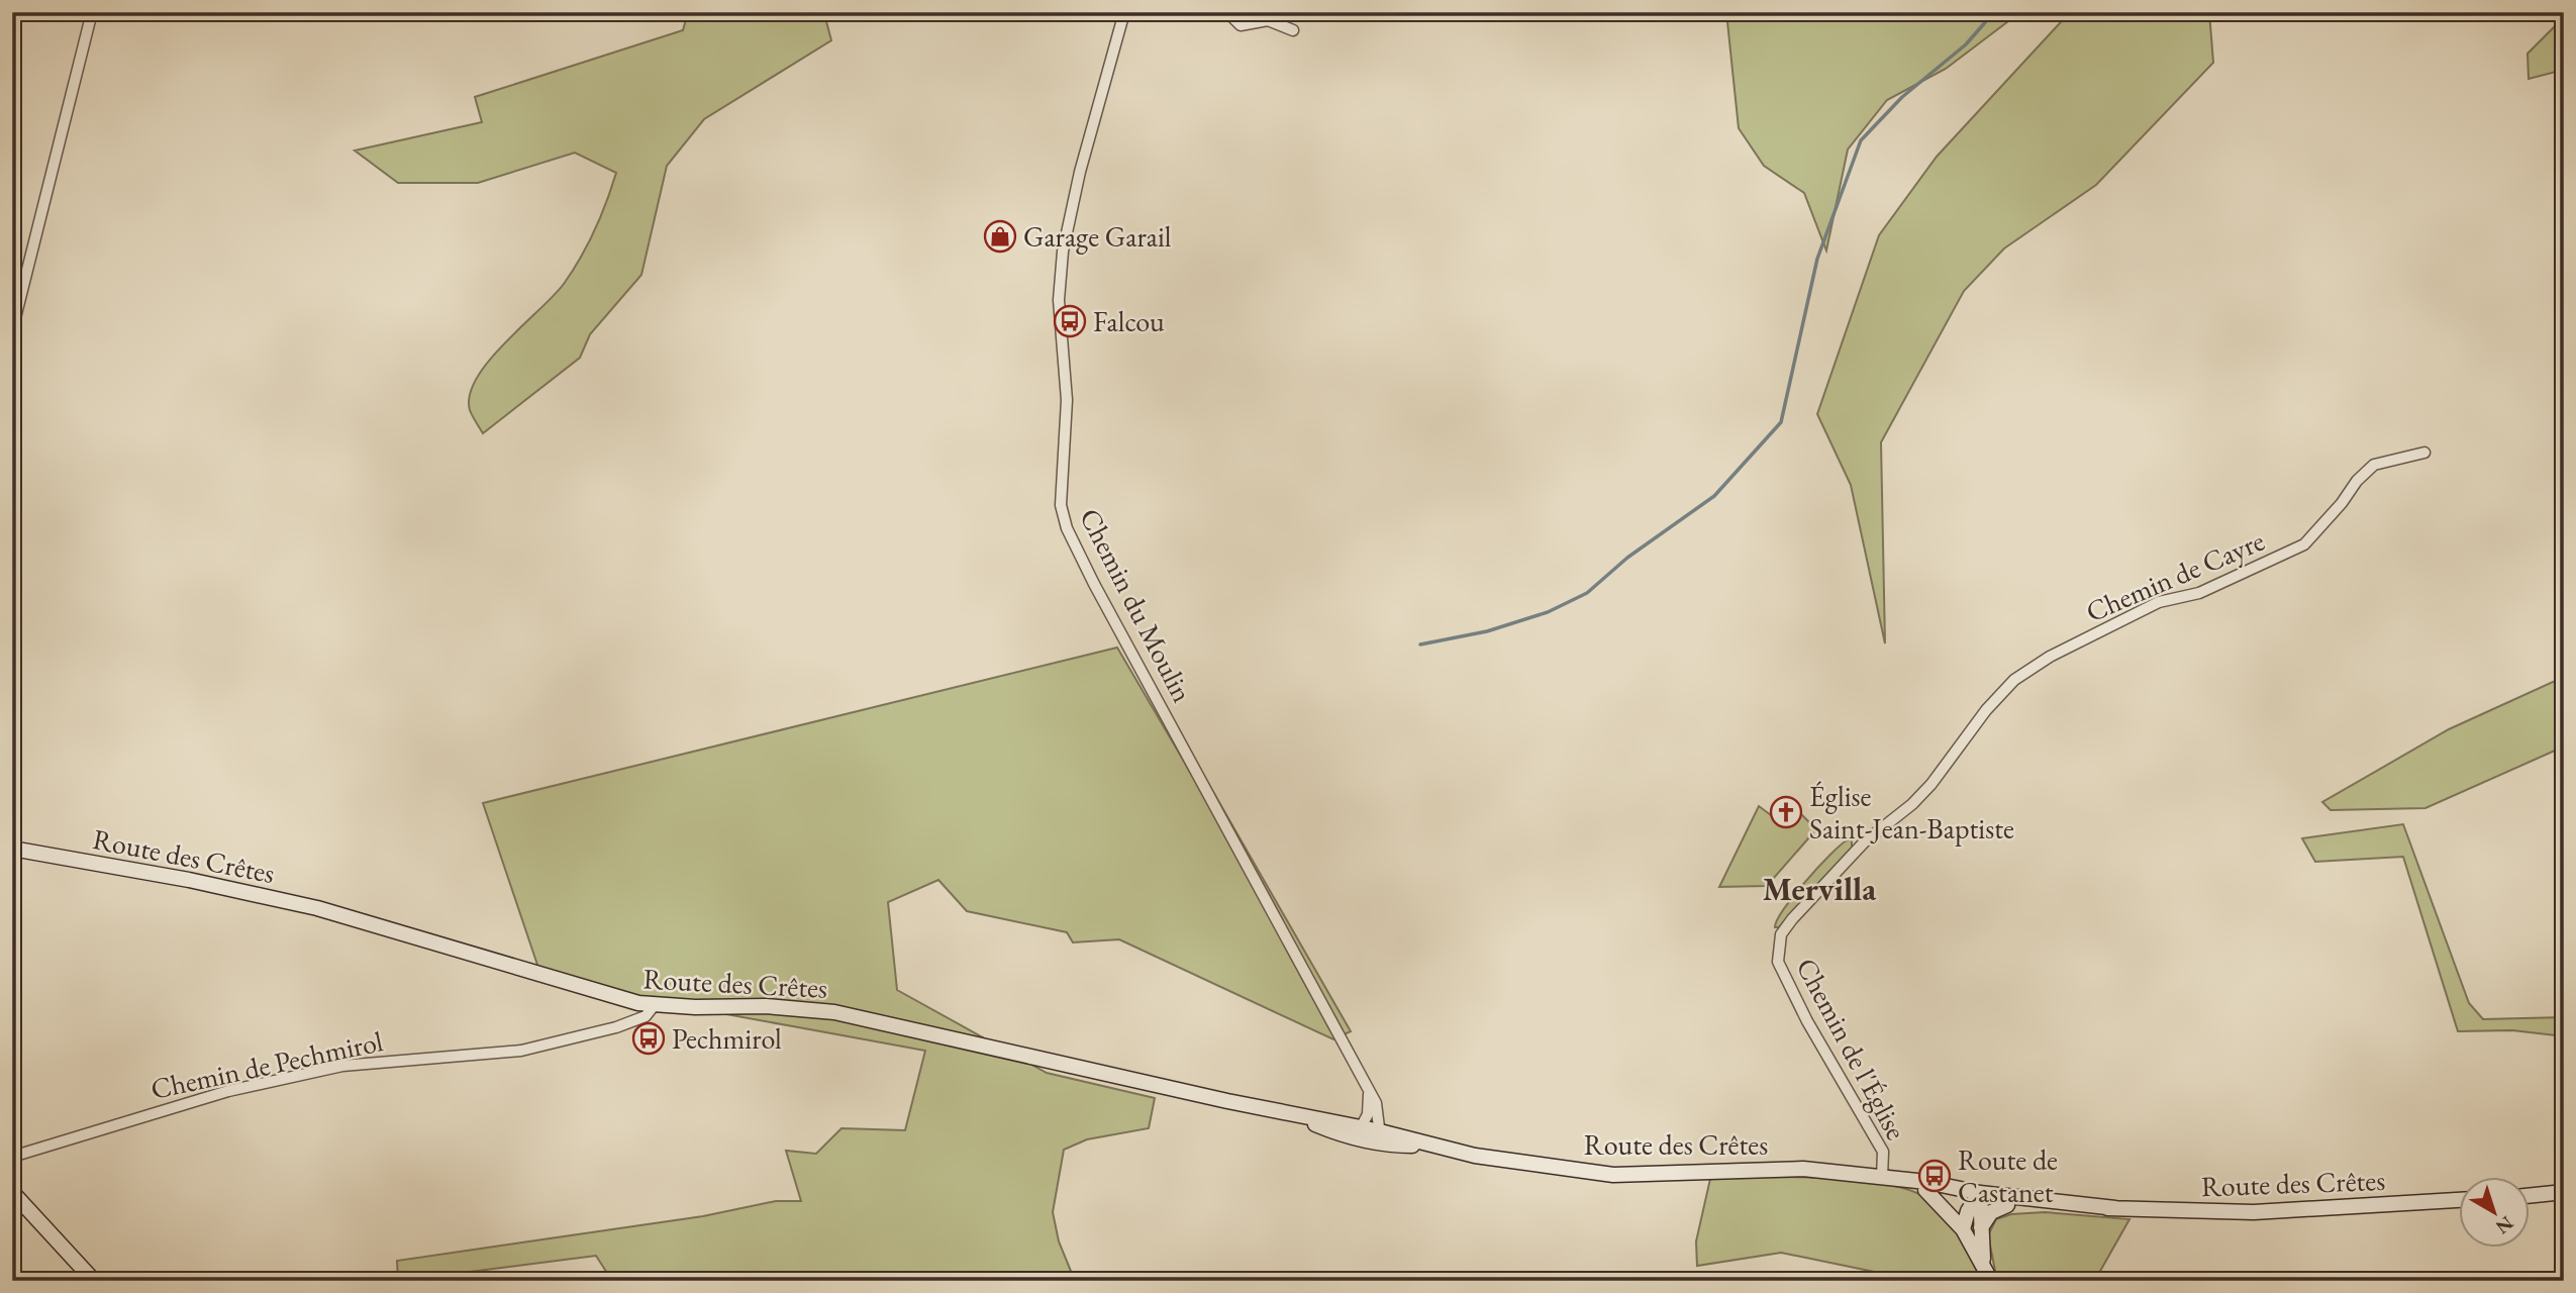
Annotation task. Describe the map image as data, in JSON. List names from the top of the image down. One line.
{"streets":{"street":["Chemin de Cayre","Chemin du Moulin","Route des Crêtes","Chemin de l'Église","Chemin de Pechmirol"]},"crossings":[["Chemin de Cayre","Chemin de l'Église"],["Chemin du Moulin","Route des Crêtes"],["Route des Crêtes","Chemin de l'Église"],["Route des Crêtes","Chemin de Pechmirol"]],"districts":["Mervilla"],"places":{"shop":["Garage Garail"],"bus stop":["Falcou","Pechmirol","Route de Castanet"],"church":["Église Saint-Jean-Baptiste"]},"north":"bottom right"}
